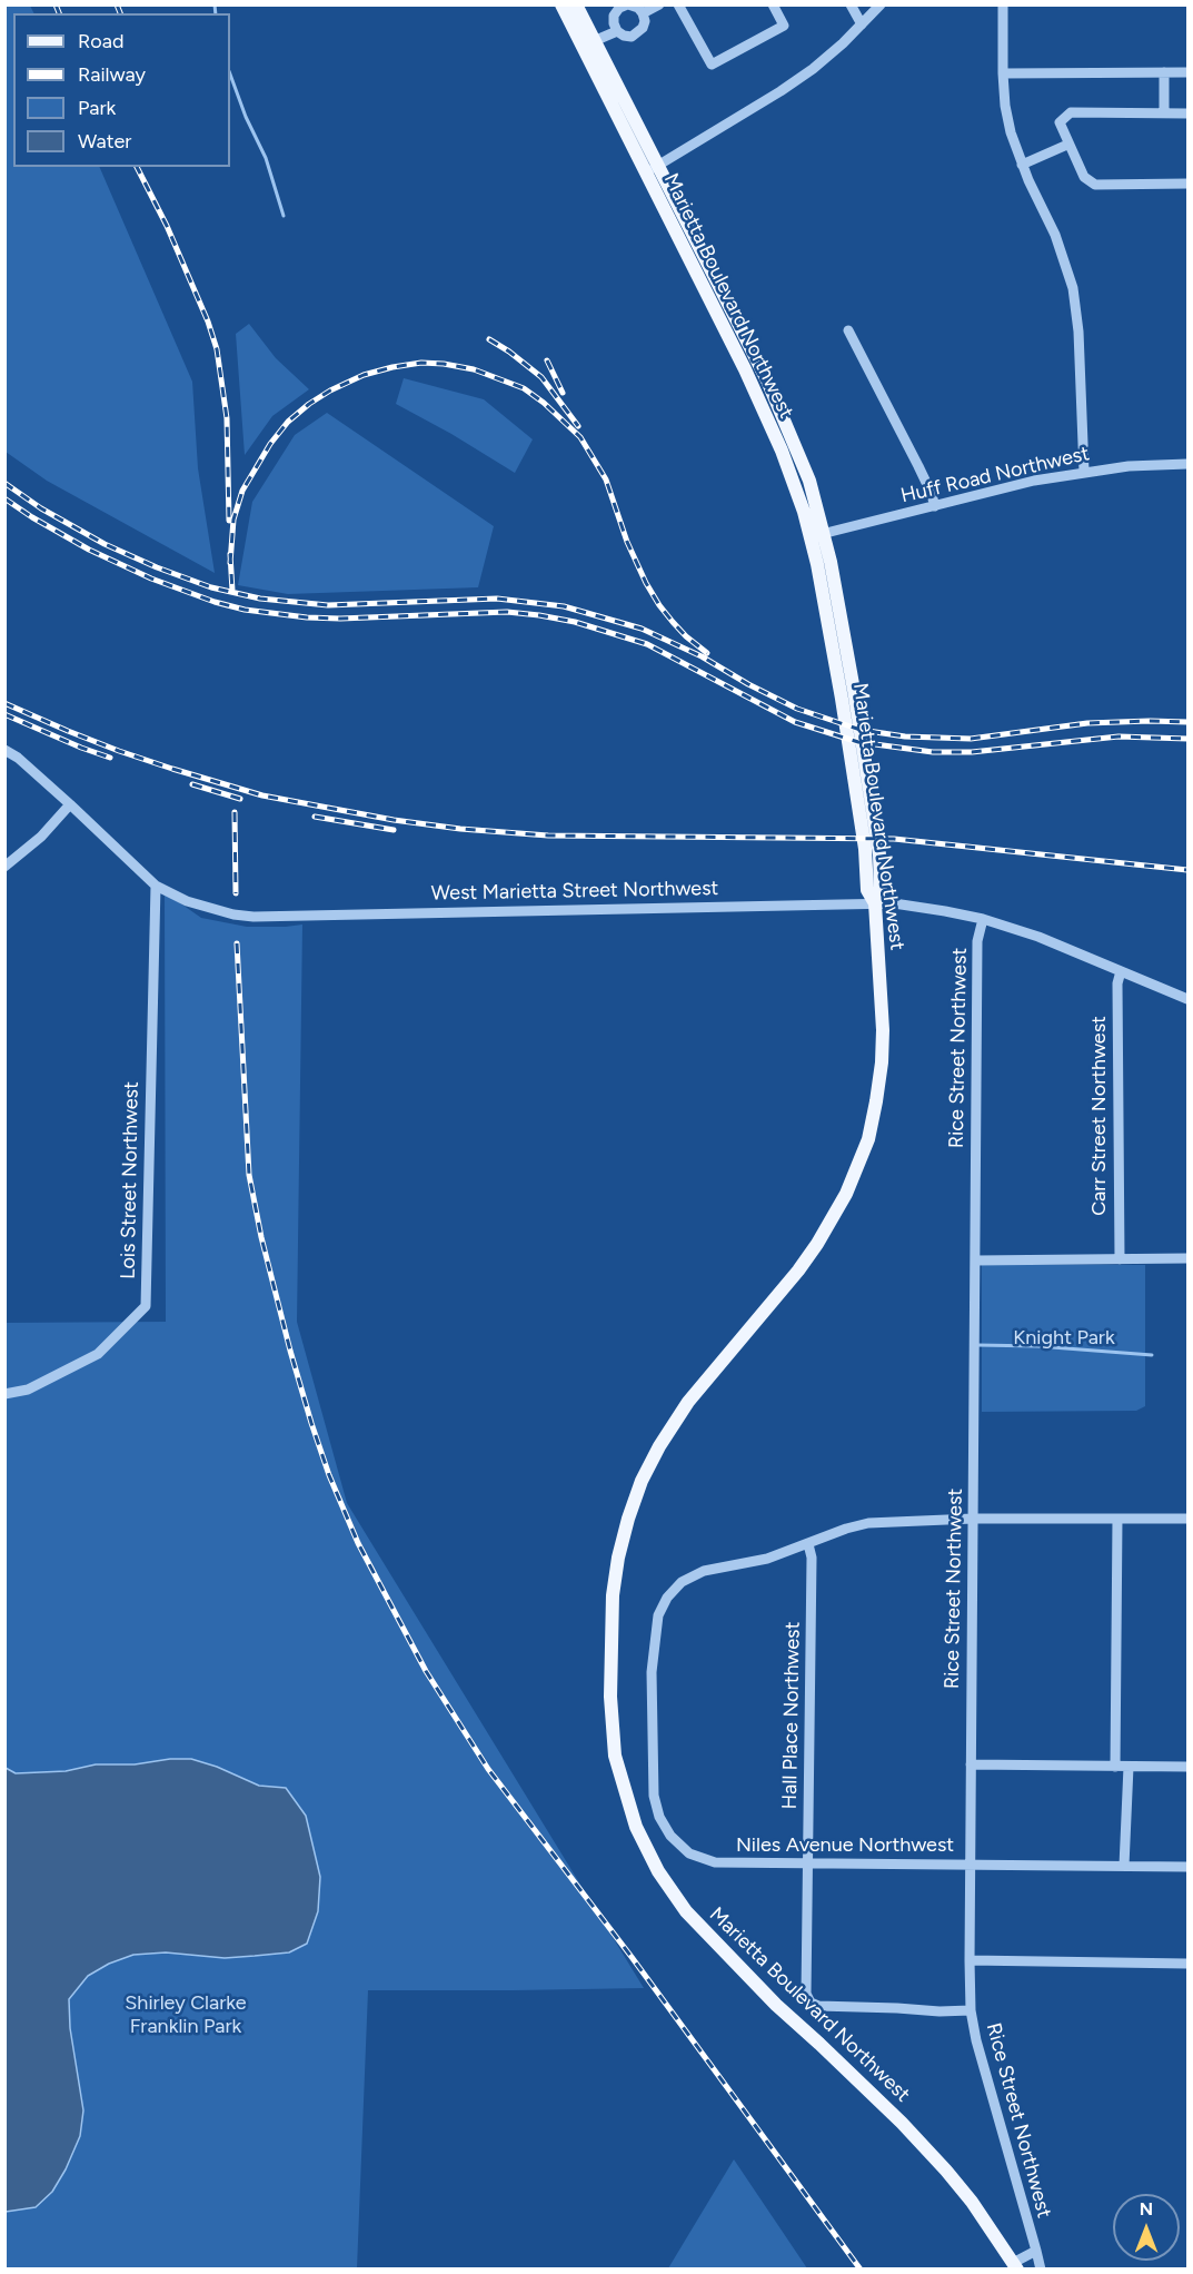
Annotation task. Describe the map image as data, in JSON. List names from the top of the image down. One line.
{"streets":{"main road":["Marietta Boulevard Northwest"],"street":["Huff Road Northwest","West Marietta Street Northwest","Rice Street Northwest","Carr Street Northwest","Lois Street Northwest","Hall Place Northwest","Niles Avenue Northwest"]},"crossings":[["Marietta Boulevard Northwest","Huff Road Northwest"],["Marietta Boulevard Northwest","West Marietta Street Northwest"],["Marietta Boulevard Northwest","Rice Street Northwest"],["West Marietta Street Northwest","Rice Street Northwest"],["West Marietta Street Northwest","Carr Street Northwest"],["West Marietta Street Northwest","Lois Street Northwest"],["Rice Street Northwest","Hall Place Northwest"],["Rice Street Northwest","Niles Avenue Northwest"],["Hall Place Northwest","Niles Avenue Northwest"]],"parks":["Knight Park","Shirley Clarke Franklin Park"],"legend":["Road","Railway","Park","Water"],"north":"top"}
